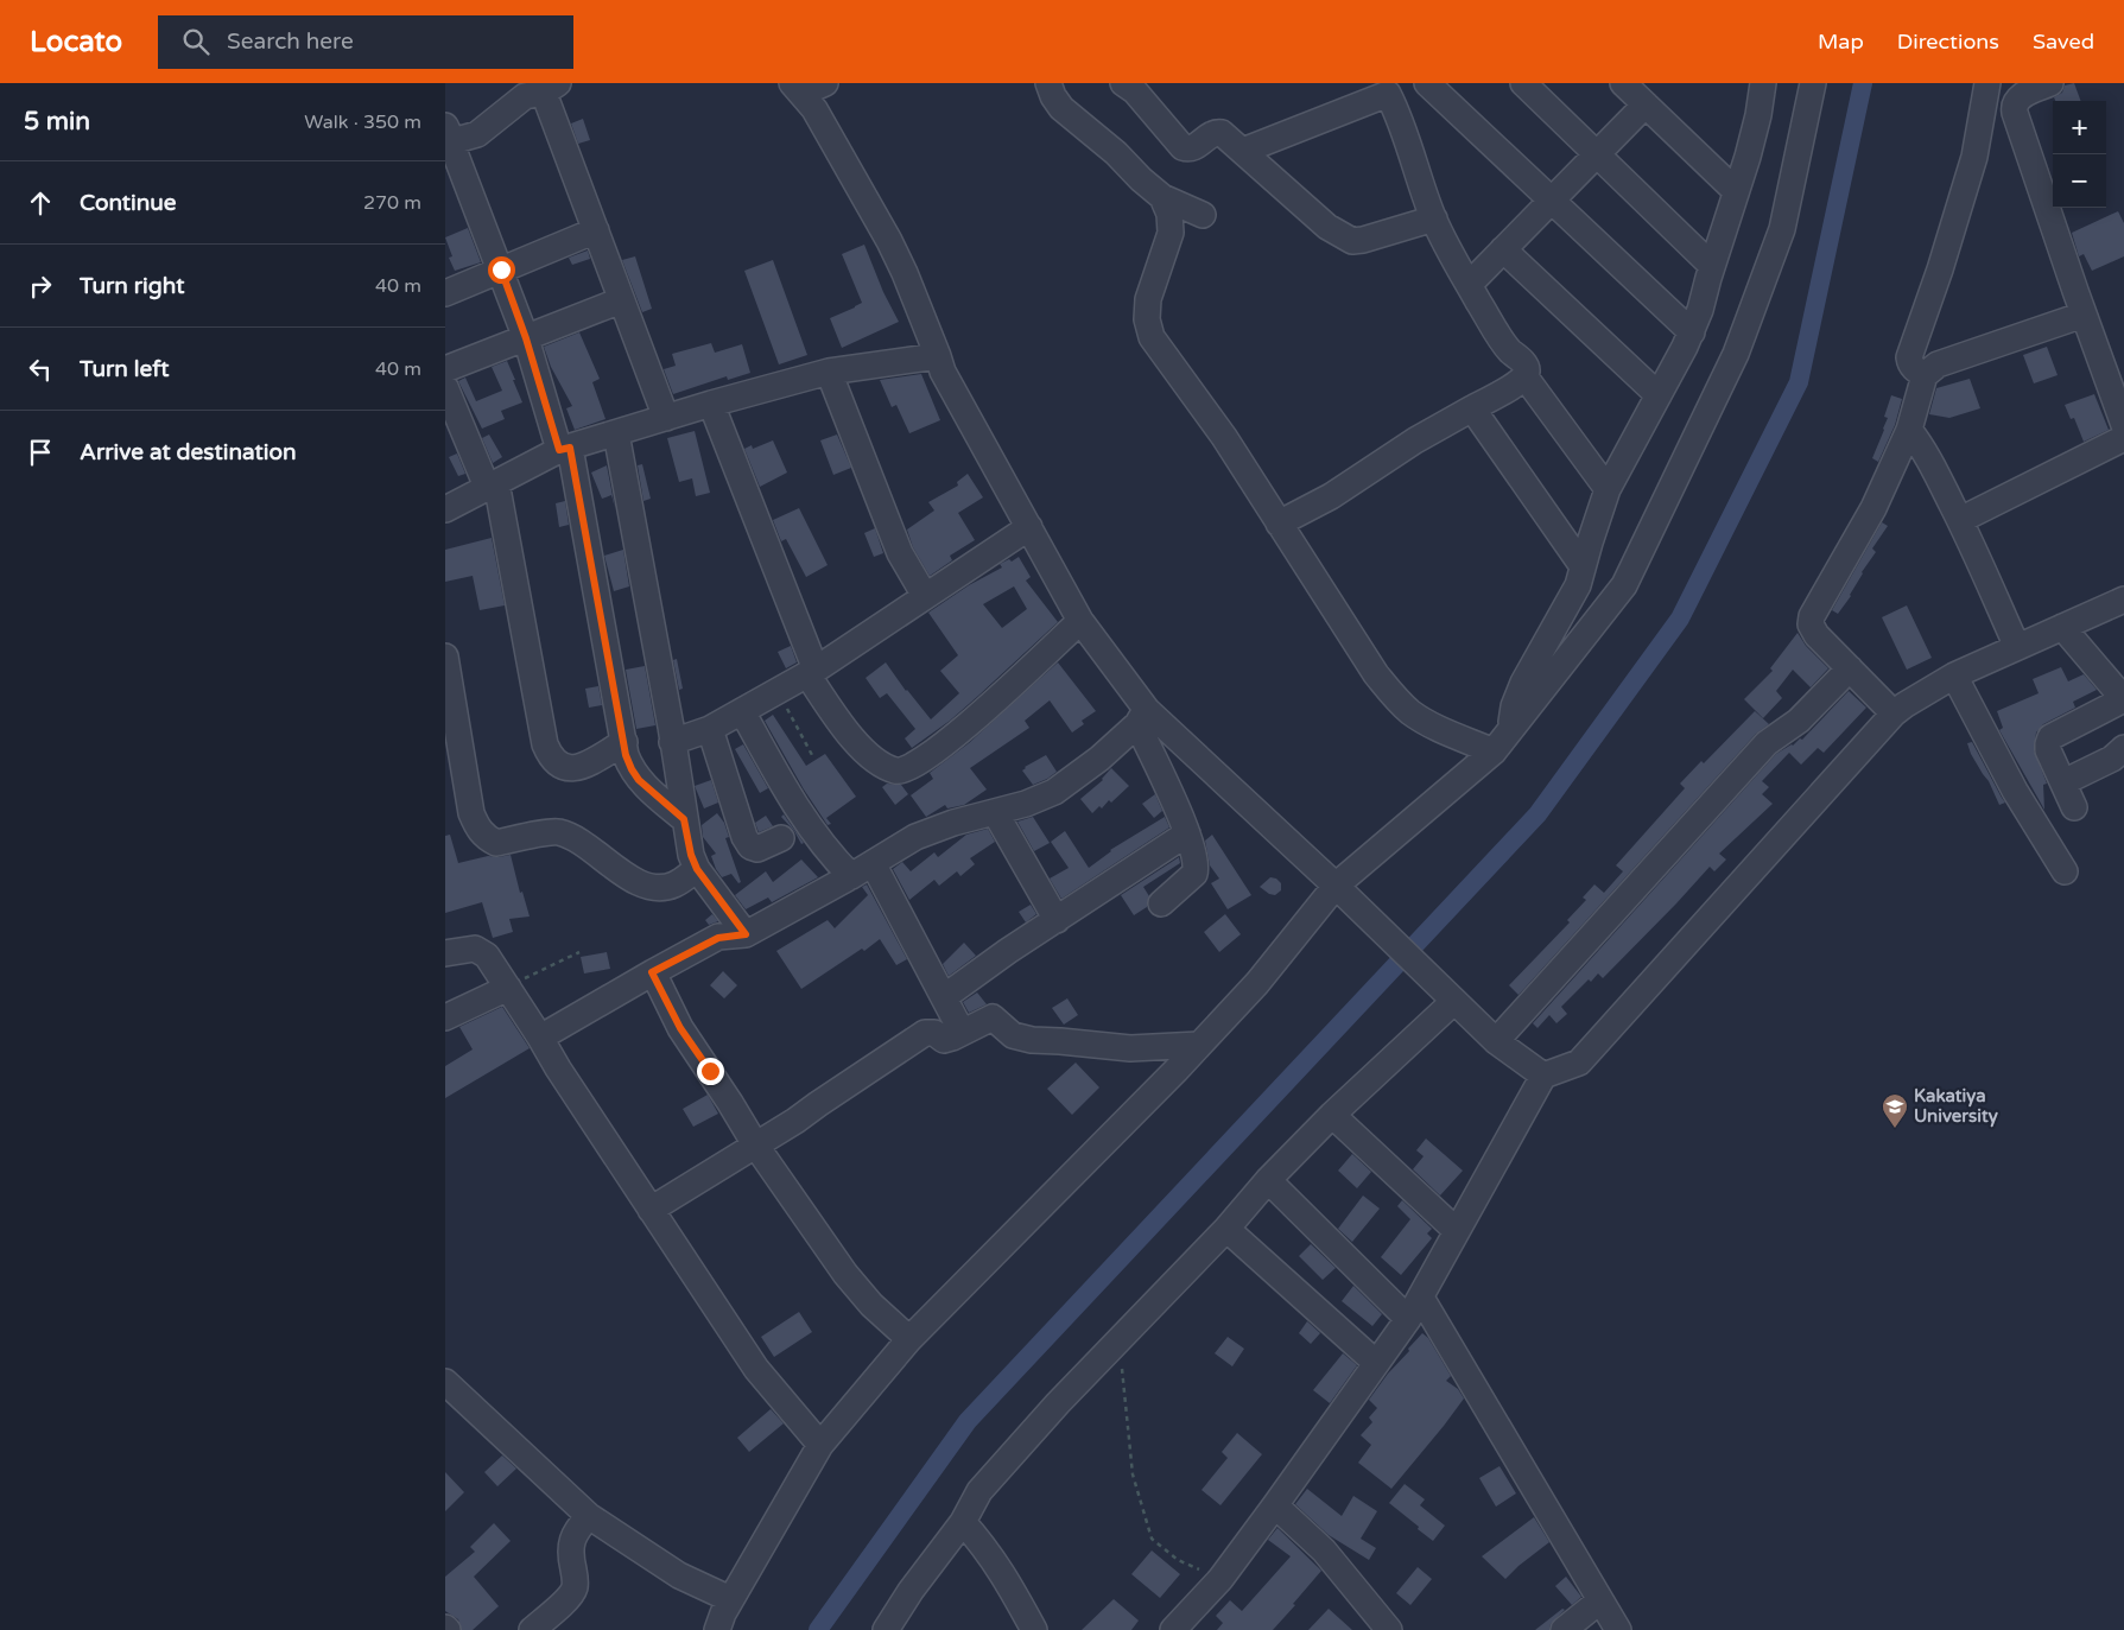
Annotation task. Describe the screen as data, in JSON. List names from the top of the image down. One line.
{"places":{"school or university":["Kakatiya University"]},"page":{"header":"Locato","search":"Search here","nav":["Map","Directions","Saved"],"heading":["5 min","Walk · 350 m"],"map_buttons":["+","−"],"list":[["Continue","270 m"],["Turn right","40 m"],["Turn left","40 m"],"Arrive at destination"]}}
